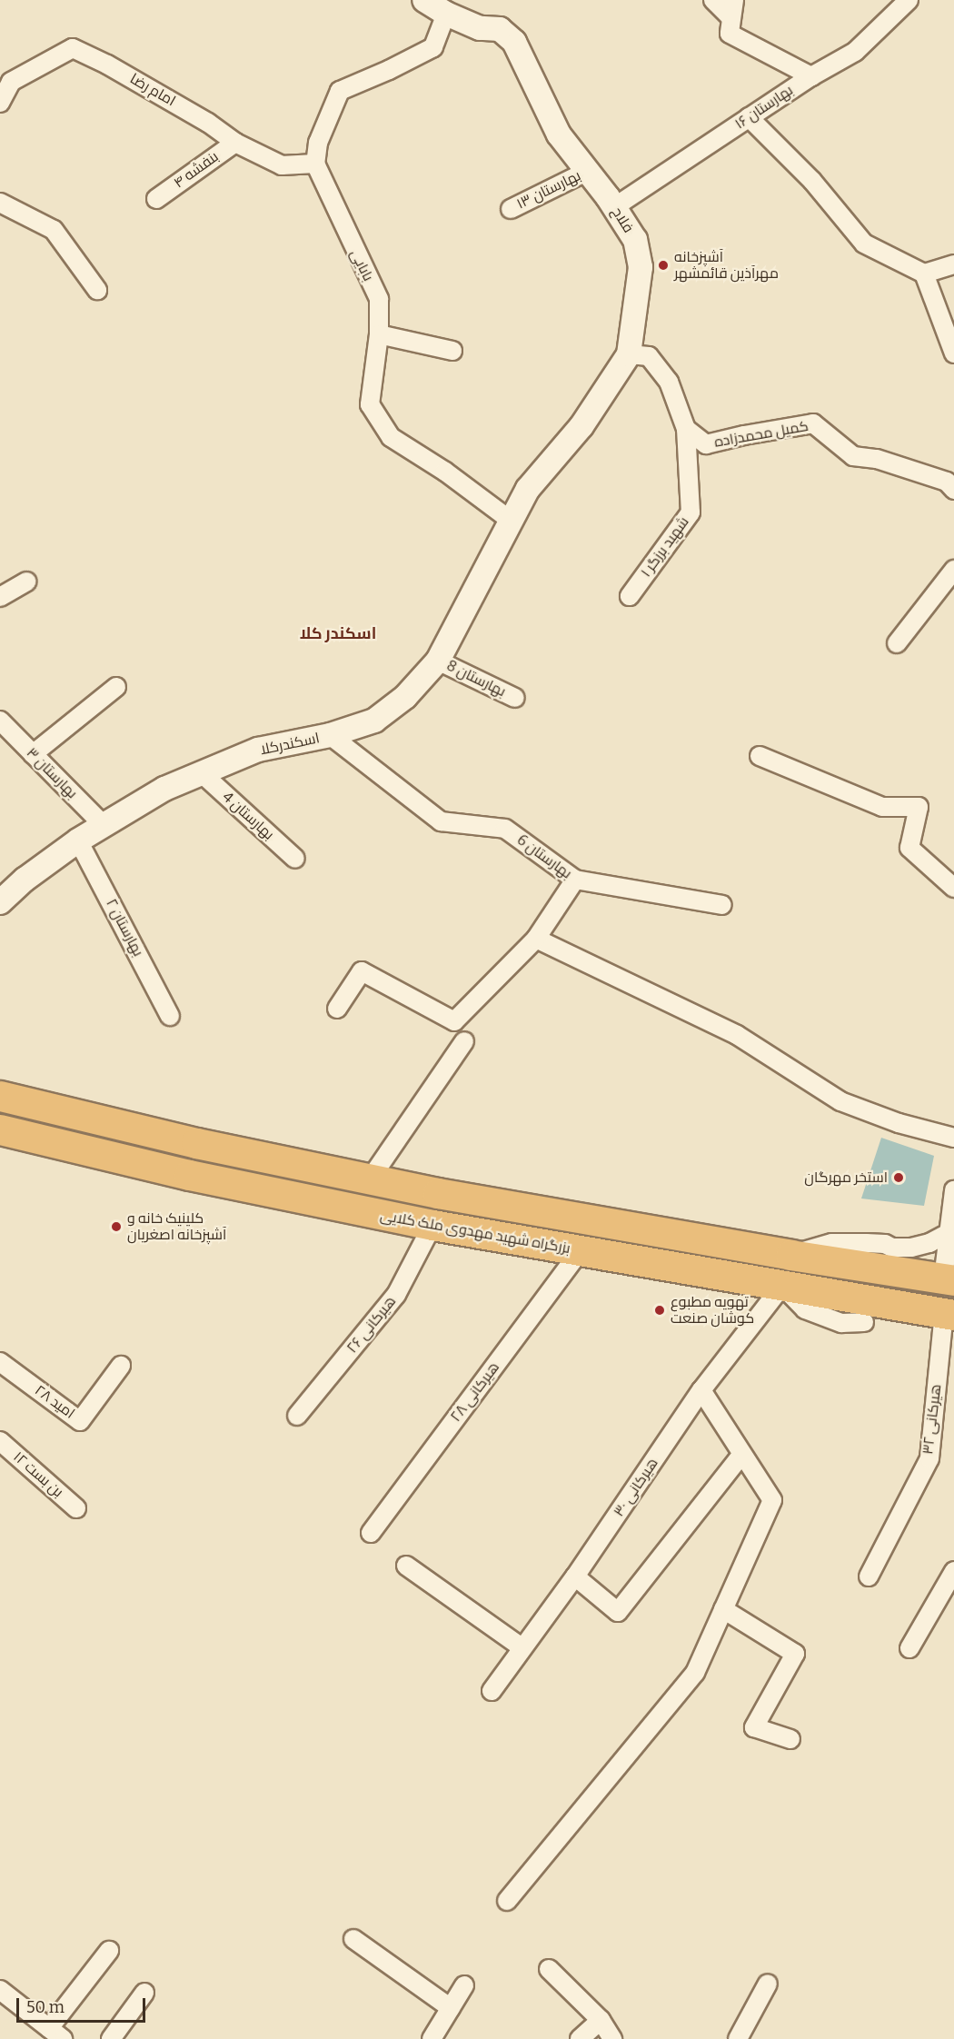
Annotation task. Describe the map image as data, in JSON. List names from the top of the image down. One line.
{"streets":{"highway":["بزرگراه شهید مهدوی ملک کلایی"],"street":["امام رضا","بهارستان ۱۶","بنفشه ۴","بهارستان ۱۳","فلاح","بابایی","کمیل محمدزاده","شهید برزگر ۱","بهارستان 8","اسکندرکلا","بهارستان ۳","بهارستان 4","بهارستان 6","بهارستان ۲","هیرکانی ۲۶","هیرکانی ۲۸","امید ۲۸","هیرکانی ۳۲","بن بست ۱۲","هیرکانی ۳۰"]},"crossings":[["امام رضا","بنفشه ۴"],["امام رضا","بابایی"],["بهارستان ۱۶","فلاح"],["بهارستان ۱۳","فلاح"],["فلاح","بابایی"],["فلاح","شهید برزگر ۱"],["فلاح","اسکندرکلا"],["بابایی","اسکندرکلا"],["کمیل محمدزاده","شهید برزگر ۱"],["بهارستان 8","اسکندرکلا"],["اسکندرکلا","بهارستان ۳"],["اسکندرکلا","بهارستان 4"],["اسکندرکلا","بهارستان 6"],["اسکندرکلا","بهارستان ۲"],["بزرگراه شهید مهدوی ملک کلایی","هیرکانی ۲۶"],["بزرگراه شهید مهدوی ملک کلایی","هیرکانی ۲۸"],["بزرگراه شهید مهدوی ملک کلایی","هیرکانی ۳۲"],["بزرگراه شهید مهدوی ملک کلایی","هیرکانی ۳۰"]],"districts":["اسکندر کلا"],"places":["آشپزخانه مهرآذین قائمشهر","استخر مهرگان","کلینیک خانه و آشپزخانه اصغریان","تهویه مطبوع کوشان صنعت"],"scale_bar":"50 m"}
